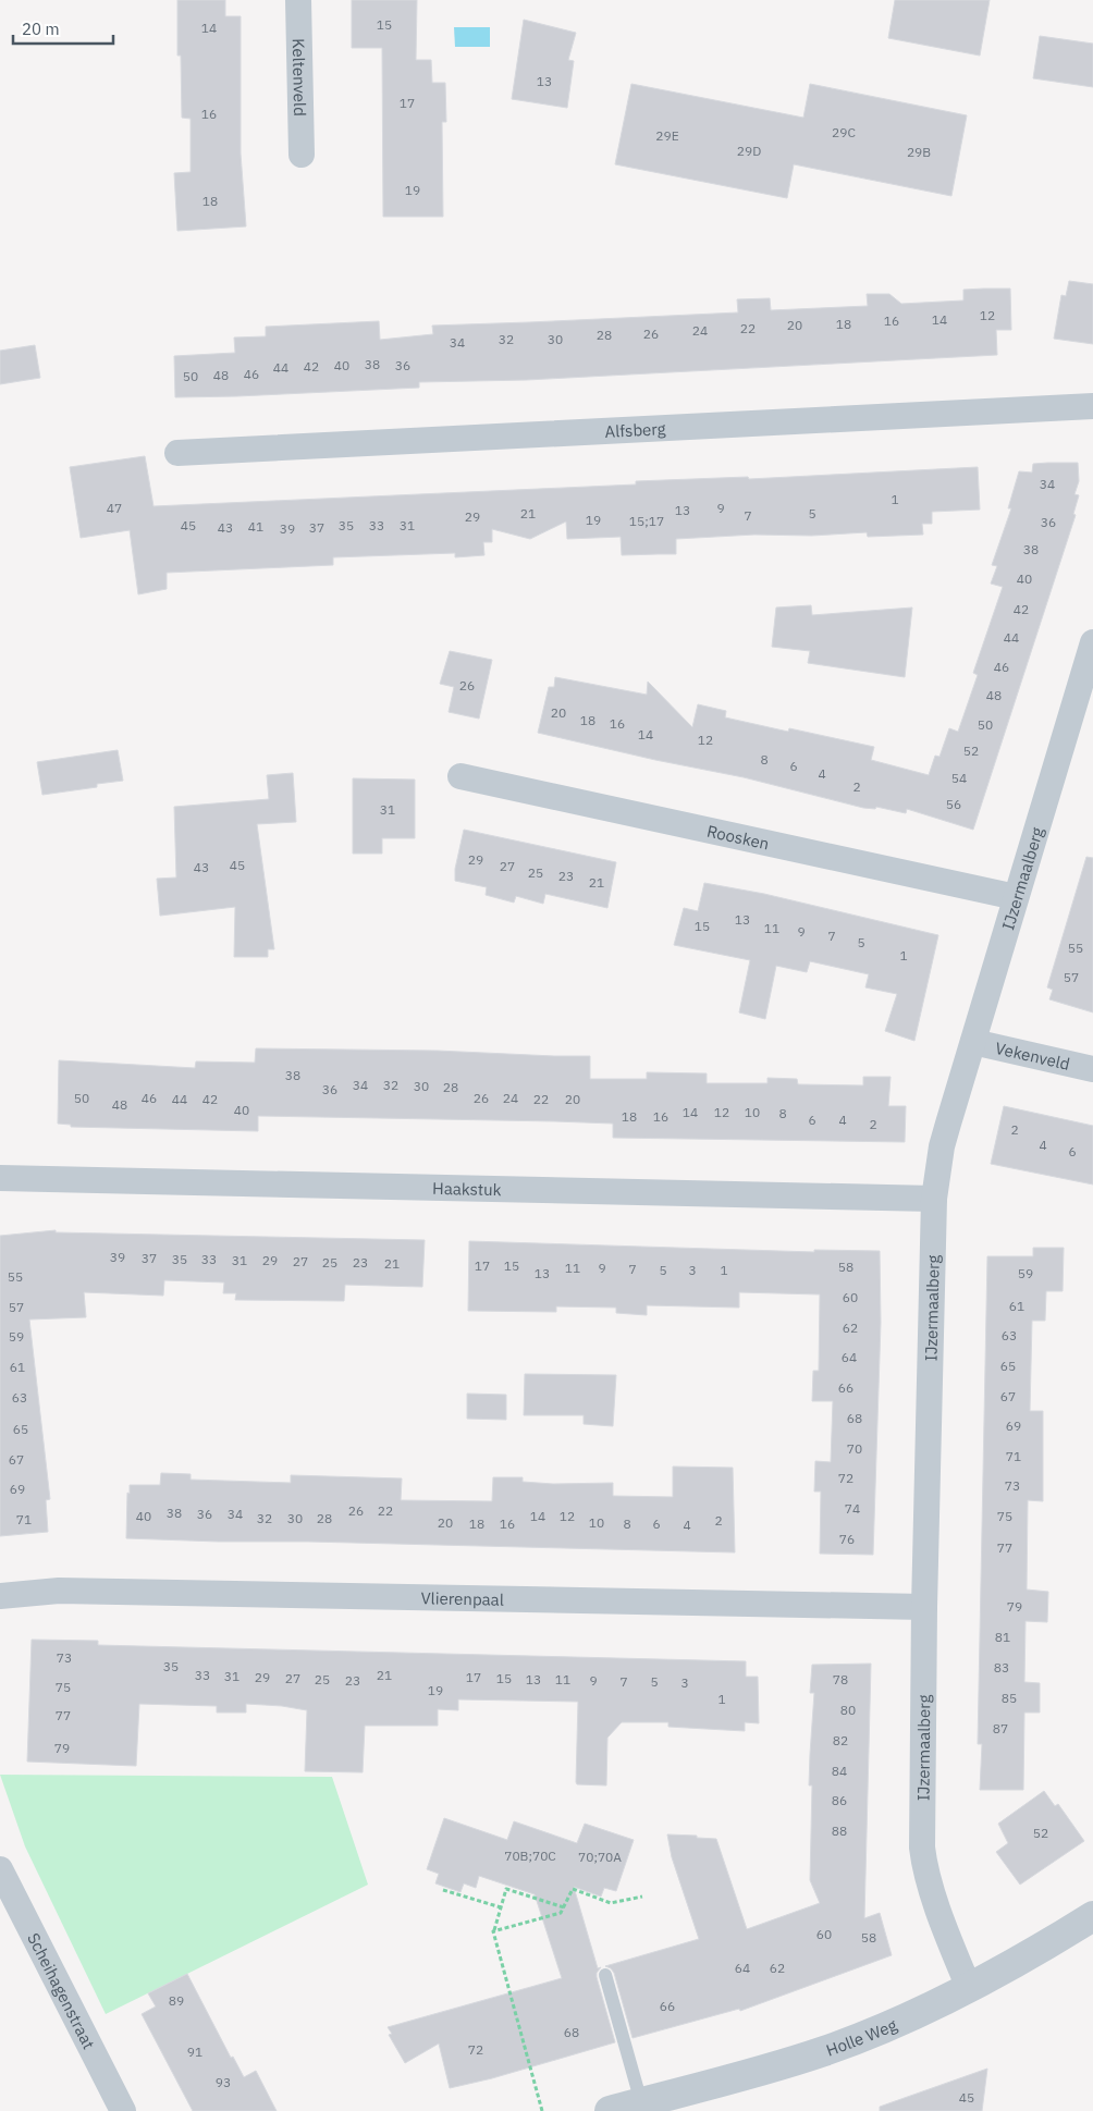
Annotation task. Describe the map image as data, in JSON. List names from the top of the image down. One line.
{"streets":{"street":["Keltenveld","Alfsberg","Roosken","IJzermaalberg","Vekenveld","Haakstuk","Vlierenpaal","Scheihagenstraat","Holle Weg"]},"crossings":[["Roosken","IJzermaalberg"],["IJzermaalberg","Vekenveld"],["IJzermaalberg","Haakstuk"],["IJzermaalberg","Vlierenpaal"],["IJzermaalberg","Holle Weg"]],"house_numbers":["15","14","13","17","16","29C","29E","29D","29B","19","18","12","14","16","18","20","22","24","26","28","32","30","34","38","40","36","42","44","46","48","50","34","1","47","9","13","21","5","7","29","19","15;17","36","45","35","33","31","41","43","37","39","38","40","42","44","46","26","48","20","18","16","50","14","12","52","8","6","4","54","2","56","31","29","45","27","43","25","23","21","13","15","11","9","7","5","55","1","57","38","34","32","30","28","36","50","46","26","24","44","42","22","20","48","40","14","12","10","8","18","16","6","4","2","2","4","6","39","37","35","33","31","29","27","25","23","21","17","15","58","11","9","7","5","3","1","13","59","55","60","61","57","62","63","59","64","65","61","66","67","63","68","69","65","70","71","67","72","73","69","74","26","22","38","36","34","40","14","12","75","32","30","28","71","2","20","10","18","16","8","6","4","76","77","79","81","73","35","83","33","21","31","29","17","27","15","25","13","11","78","23","9","7","5","3","75","19","85","1","80","77","87","82","79","84","86","88","52","70B;70C","70;70A","60","58","64","62","89","66","68","72","91","93","45"],"scale_bar":"20 m"}
